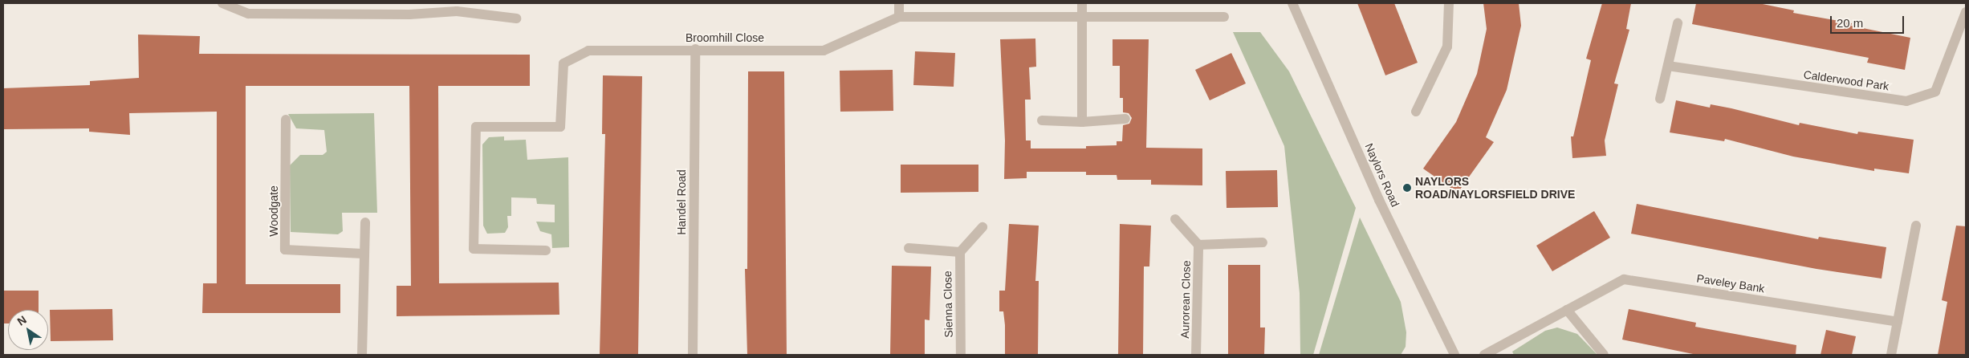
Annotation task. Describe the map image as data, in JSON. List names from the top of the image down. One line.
{"streets":{"street":["Broomhill Close","Calderwood Park","Naylors Road","Handel Road","Woodgate","Paveley Bank","Aurorean Close","Sienna Close"]},"crossings":[["Broomhill Close","Handel Road"]],"places":["NAYLORS ROAD/NAYLORSFIELD DRIVE"],"scale_bar":"20 m","north":"top left"}
